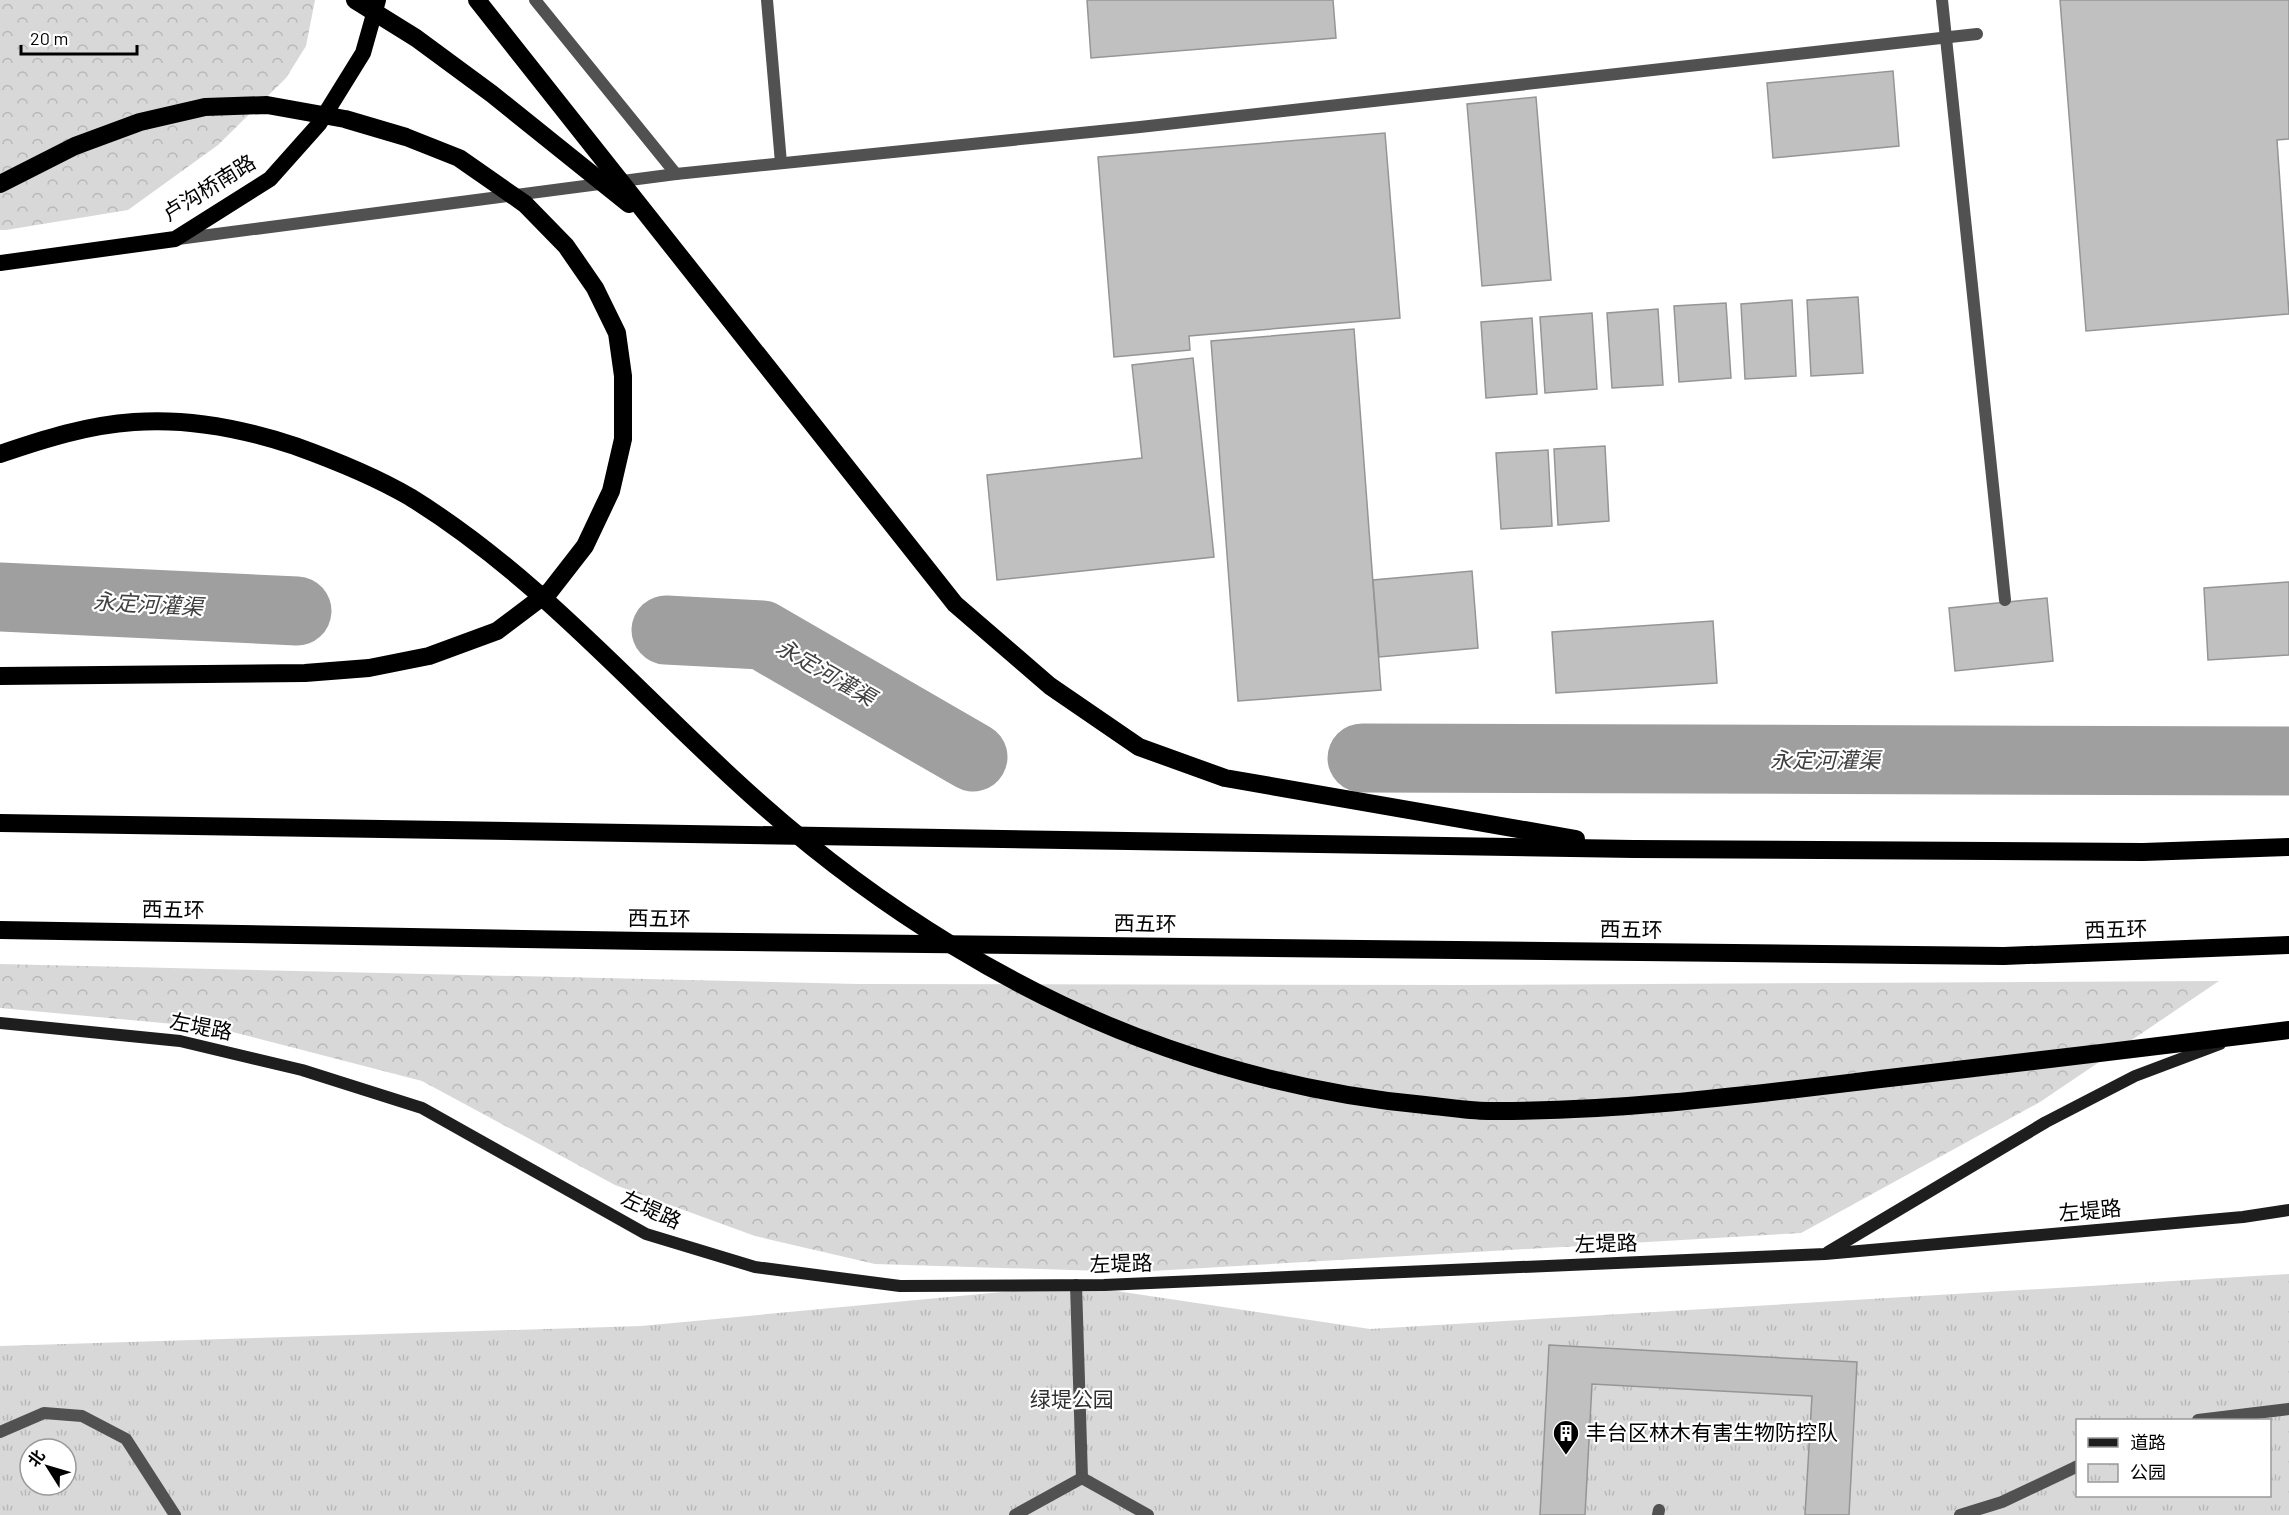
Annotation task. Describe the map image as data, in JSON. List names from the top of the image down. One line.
{"streets":{"highway":["卢沟桥南路","西五环"],"main road":["左堤路"]},"water":["永定河灌渠"],"parks":["绿堤公园"],"places":{"building":["丰台区林木有害生物防控队"]},"legend":["道路","公园"],"scale_bar":"20 m","north":"top left"}
